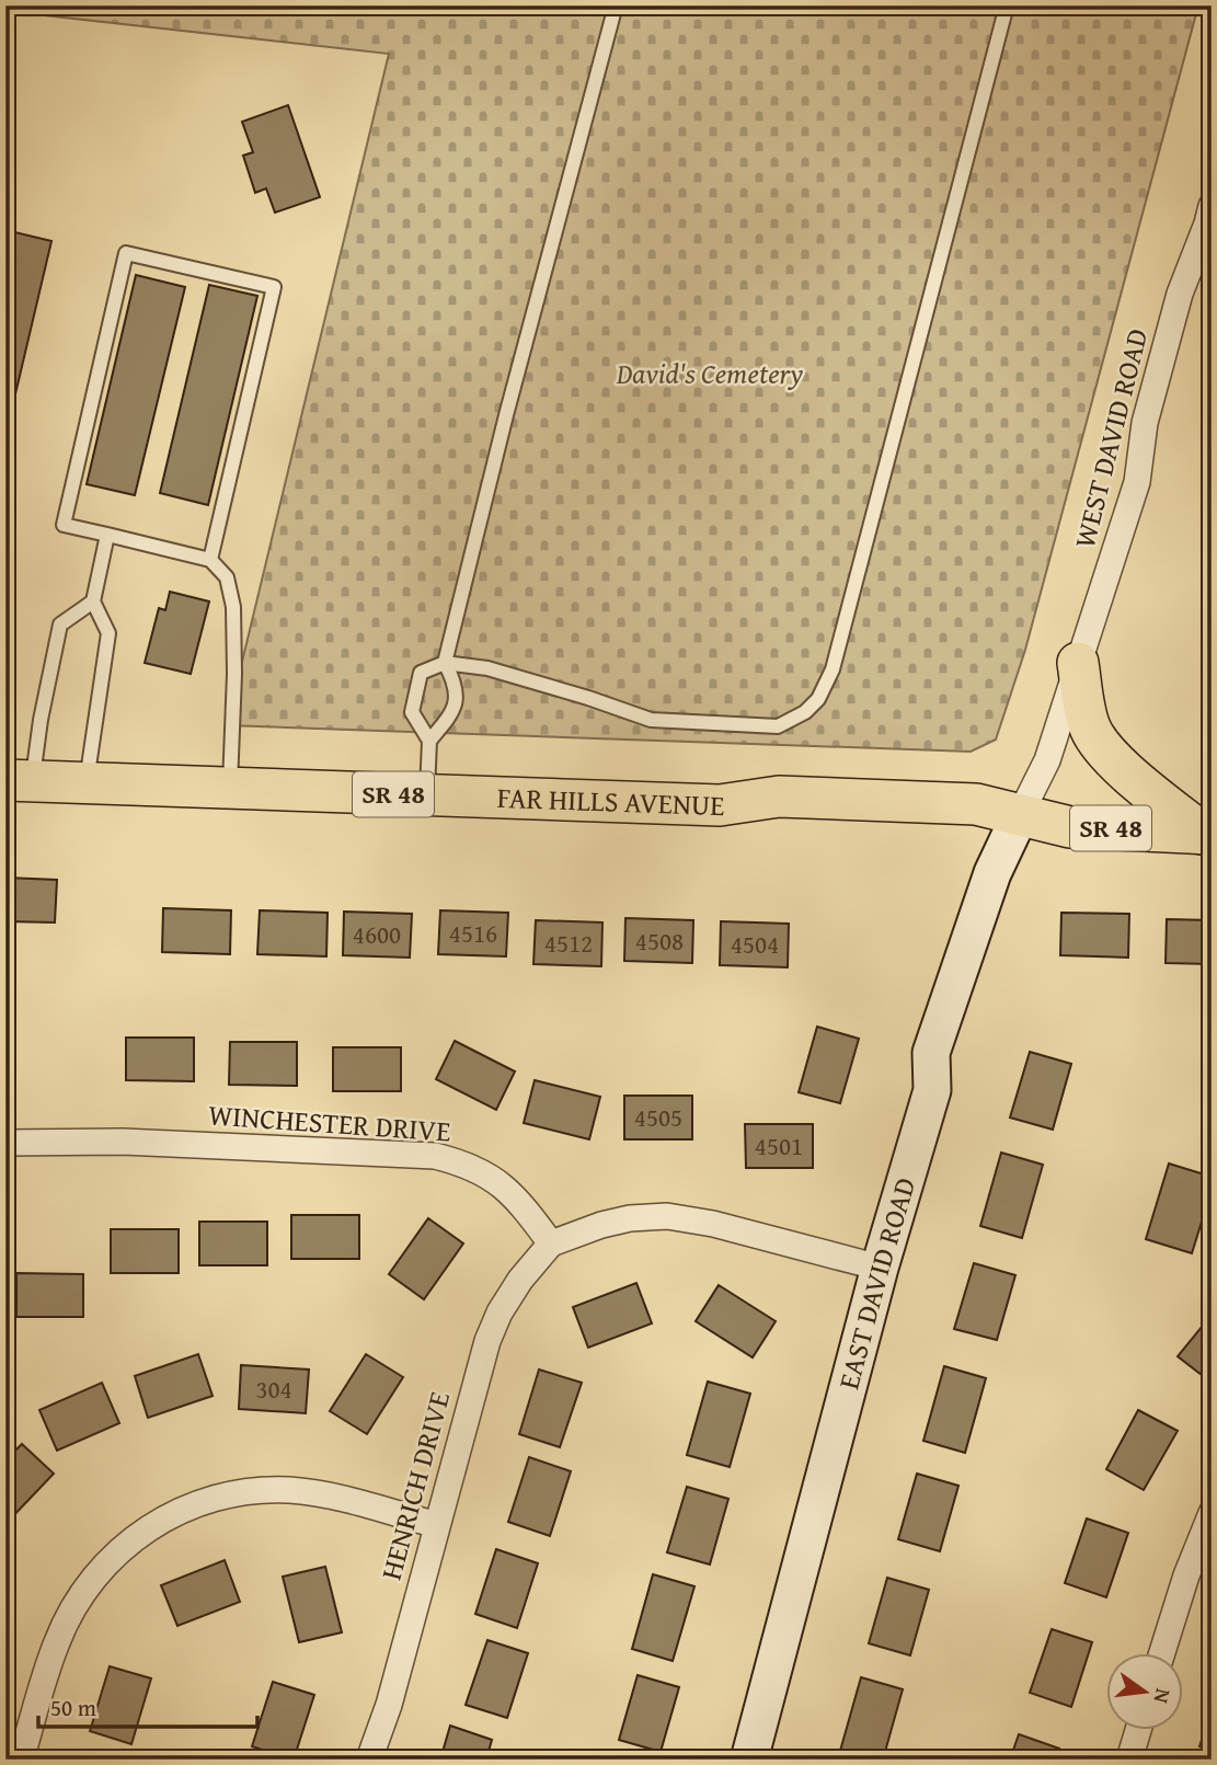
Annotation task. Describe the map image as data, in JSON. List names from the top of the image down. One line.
{"streets":{"main road":["SR 48","FAR HILLS AVENUE"],"street":["WEST DAVID ROAD","WINCHESTER DRIVE","EAST DAVID ROAD","HENRICH DRIVE"]},"crossings":[["WEST DAVID ROAD","FAR HILLS AVENUE"],["WEST DAVID ROAD","EAST DAVID ROAD"],["FAR HILLS AVENUE","EAST DAVID ROAD"],["WINCHESTER DRIVE","HENRICH DRIVE"]],"parks":["David's Cemetery"],"house_numbers":["4516","4600","4508","4512","4504","4505","4501","304"],"scale_bar":"50 m","north":"right"}
